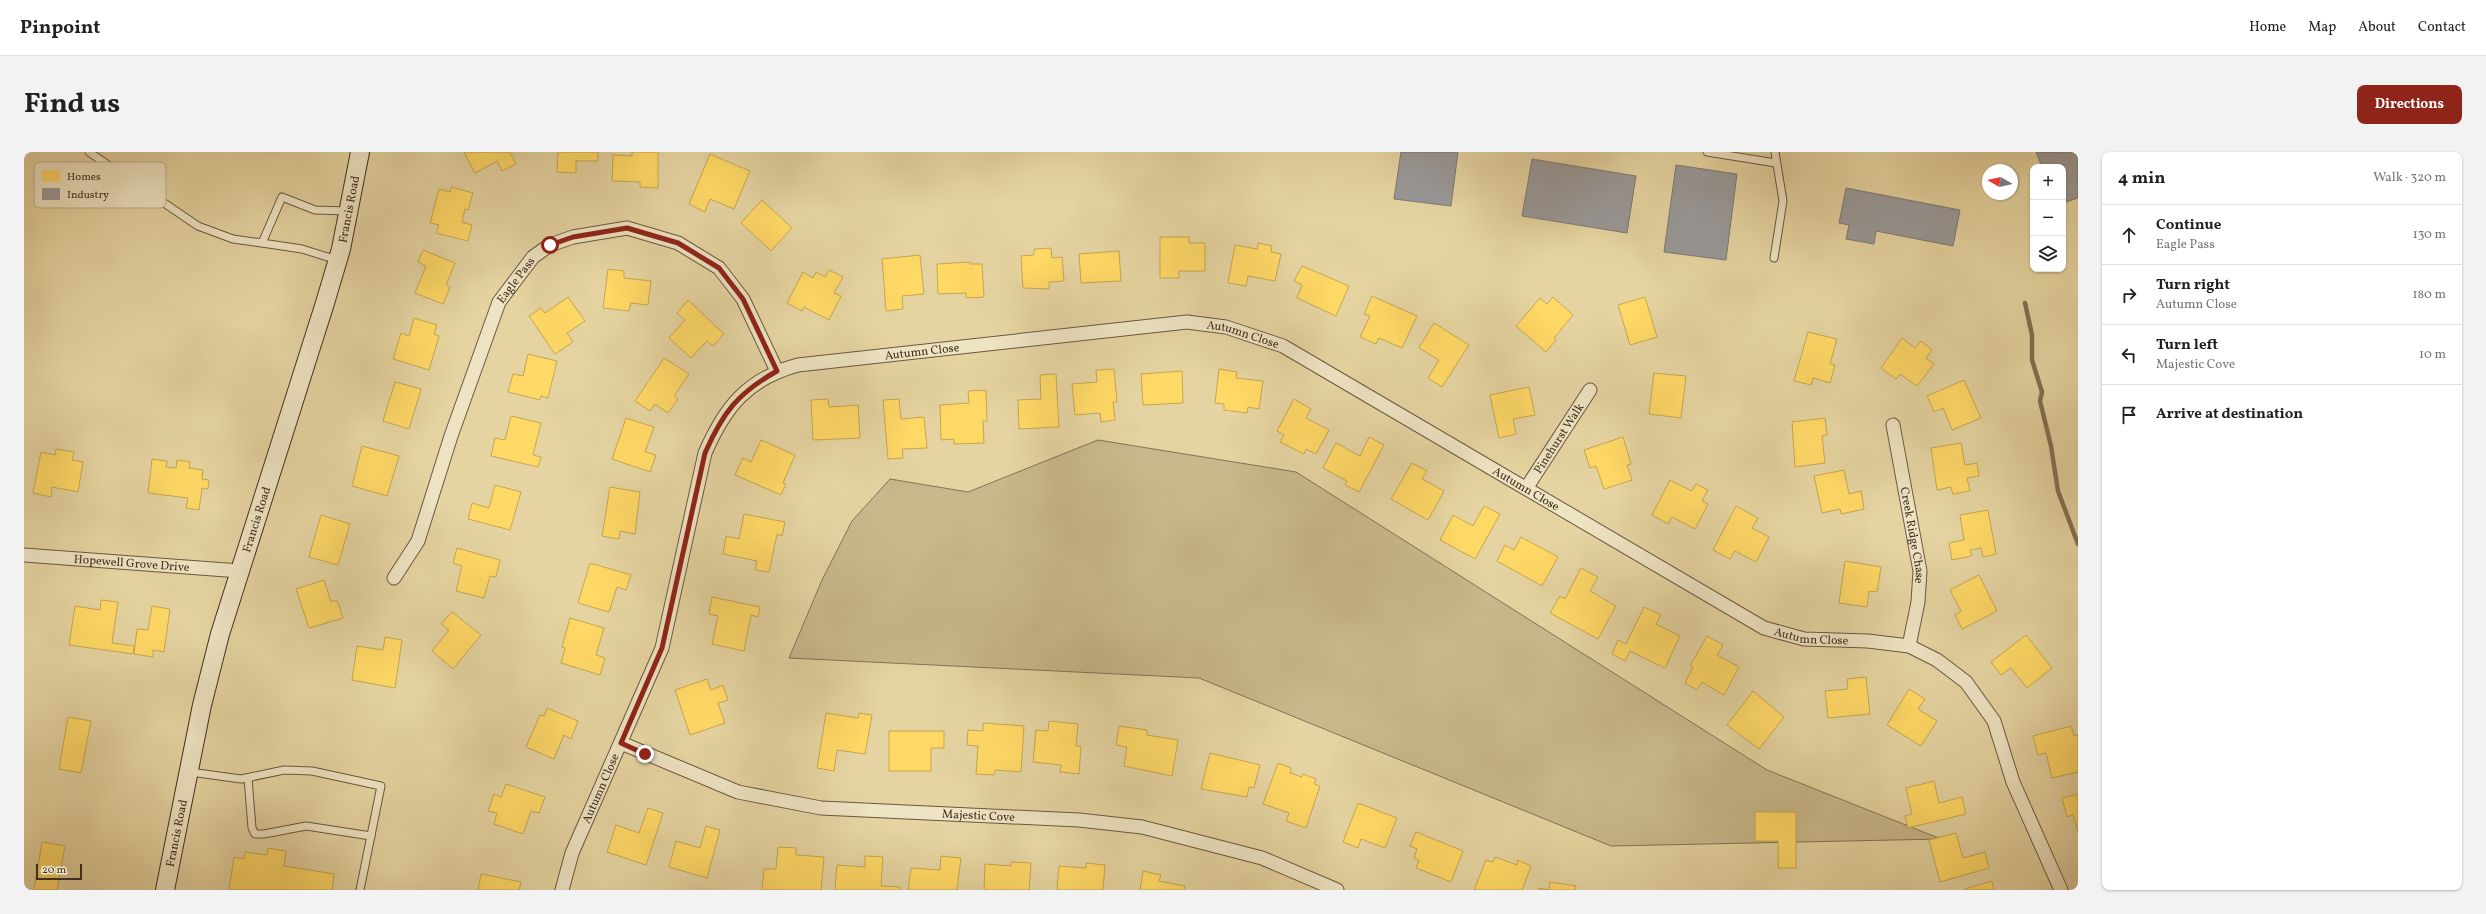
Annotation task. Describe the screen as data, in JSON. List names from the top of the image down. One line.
{"streets":{"street":["Francis Road","Eagle Pass","Autumn Close","Pinehurst Walk","Creek Ridge Chase","Hopewell Grove Drive","Majestic Cove"]},"crossings":[["Francis Road","Hopewell Grove Drive"],["Eagle Pass","Autumn Close"],["Autumn Close","Pinehurst Walk"],["Autumn Close","Creek Ridge Chase"],["Autumn Close","Majestic Cove"]],"legend":["Homes","Industry"],"scale_bar":"20 m","north":"left","page":{"header":"Pinpoint","nav":["Home","Map","About","Contact"],"title":"Find us","buttons":"Directions","heading":["4 min","Walk · 320 m"],"map_buttons":["+","−"],"list":[["Continue","Eagle Pass","130 m"],["Turn right","Autumn Close","180 m"],["Turn left","Majestic Cove","10 m"],"Arrive at destination"],"scale":"20 m"}}
